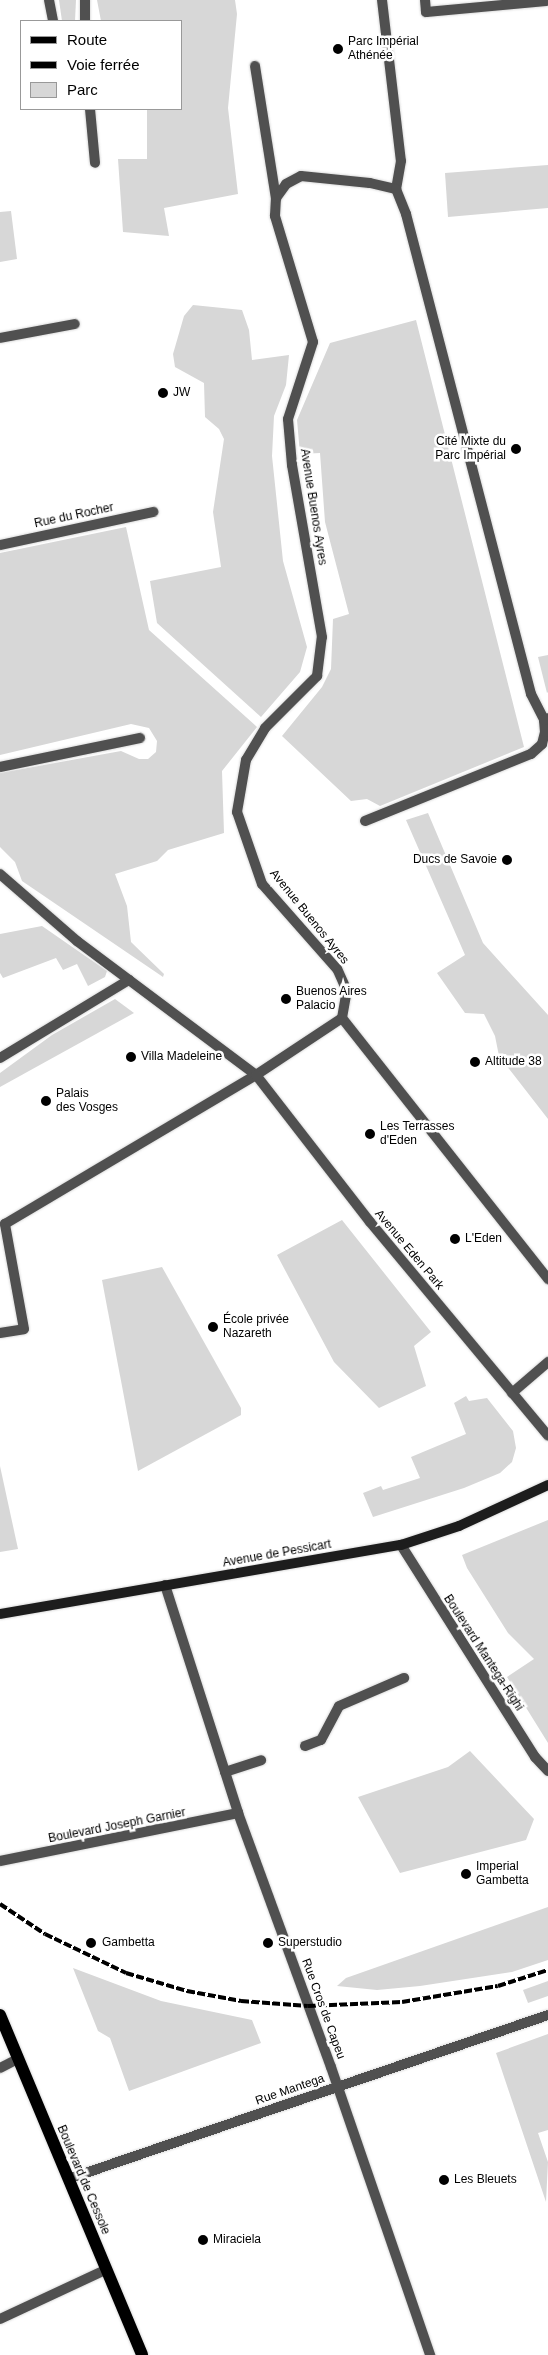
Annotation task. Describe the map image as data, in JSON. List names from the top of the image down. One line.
{"streets":{"main road":["Boulevard de Cessole"],"street":["Avenue Buenos Ayres","Rue du Rocher","Avenue Eden Park","Avenue de Pessicart","Boulevard Mantega-Righi","Boulevard Joseph Garnier","Rue Cros de Capeu","Rue Mantega"]},"crossings":[["Avenue de Pessicart","Boulevard Mantega-Righi"],["Avenue de Pessicart","Rue Cros de Capeu"],["Boulevard Joseph Garnier","Rue Cros de Capeu"],["Rue Cros de Capeu","Rue Mantega"],["Rue Mantega","Boulevard de Cessole"]],"places":["Parc Impérial Athénée","JW","Cité Mixte du Parc Impérial","Ducs de Savoie","Buenos Aires Palacio","Villa Madeleine","Altitude 38","Palais des Vosges","Les Terrasses d'Eden","L'Eden","École privée Nazareth","Imperial Gambetta","Gambetta","Superstudio","Les Bleuets","Miraciela"],"legend":["Route","Voie ferrée","Parc"]}
